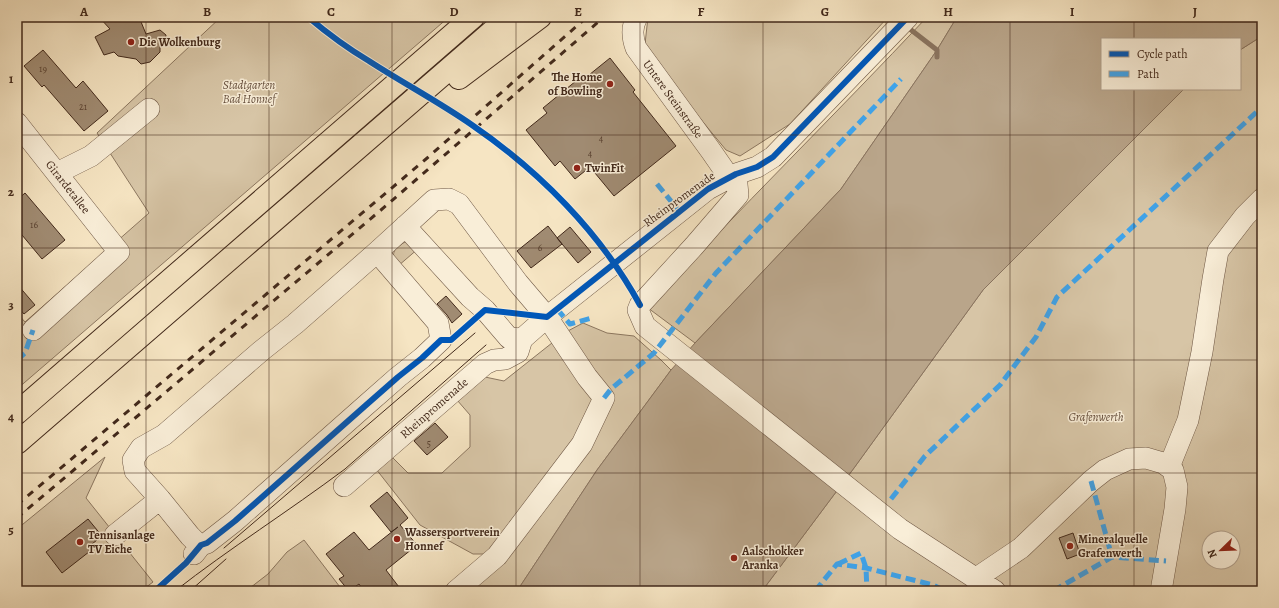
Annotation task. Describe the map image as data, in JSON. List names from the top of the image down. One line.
{"streets":{"street":["Untere Steinstraße","Girardetallee","Rheinpromenade"]},"crossings":[["Untere Steinstraße","Rheinpromenade"]],"parks":["Stadtgarten Bad Honnef","Grafenwerth"],"places":["Die Wolkenburg","The Home of Bowling","TwinFit","Wassersportverein Honnef","Tennisanlage TV Eiche","Mineralquelle Grafenwerth","Aalschokker Aranka"],"house_numbers":["19","21","4","4","16","6","5"],"legend":["Cycle path","Path"],"north":"bottom left","grid":{"columns":["A","B","C","D","E","F","G","H","I","J"],"rows":["1","2","3","4","5"]}}
